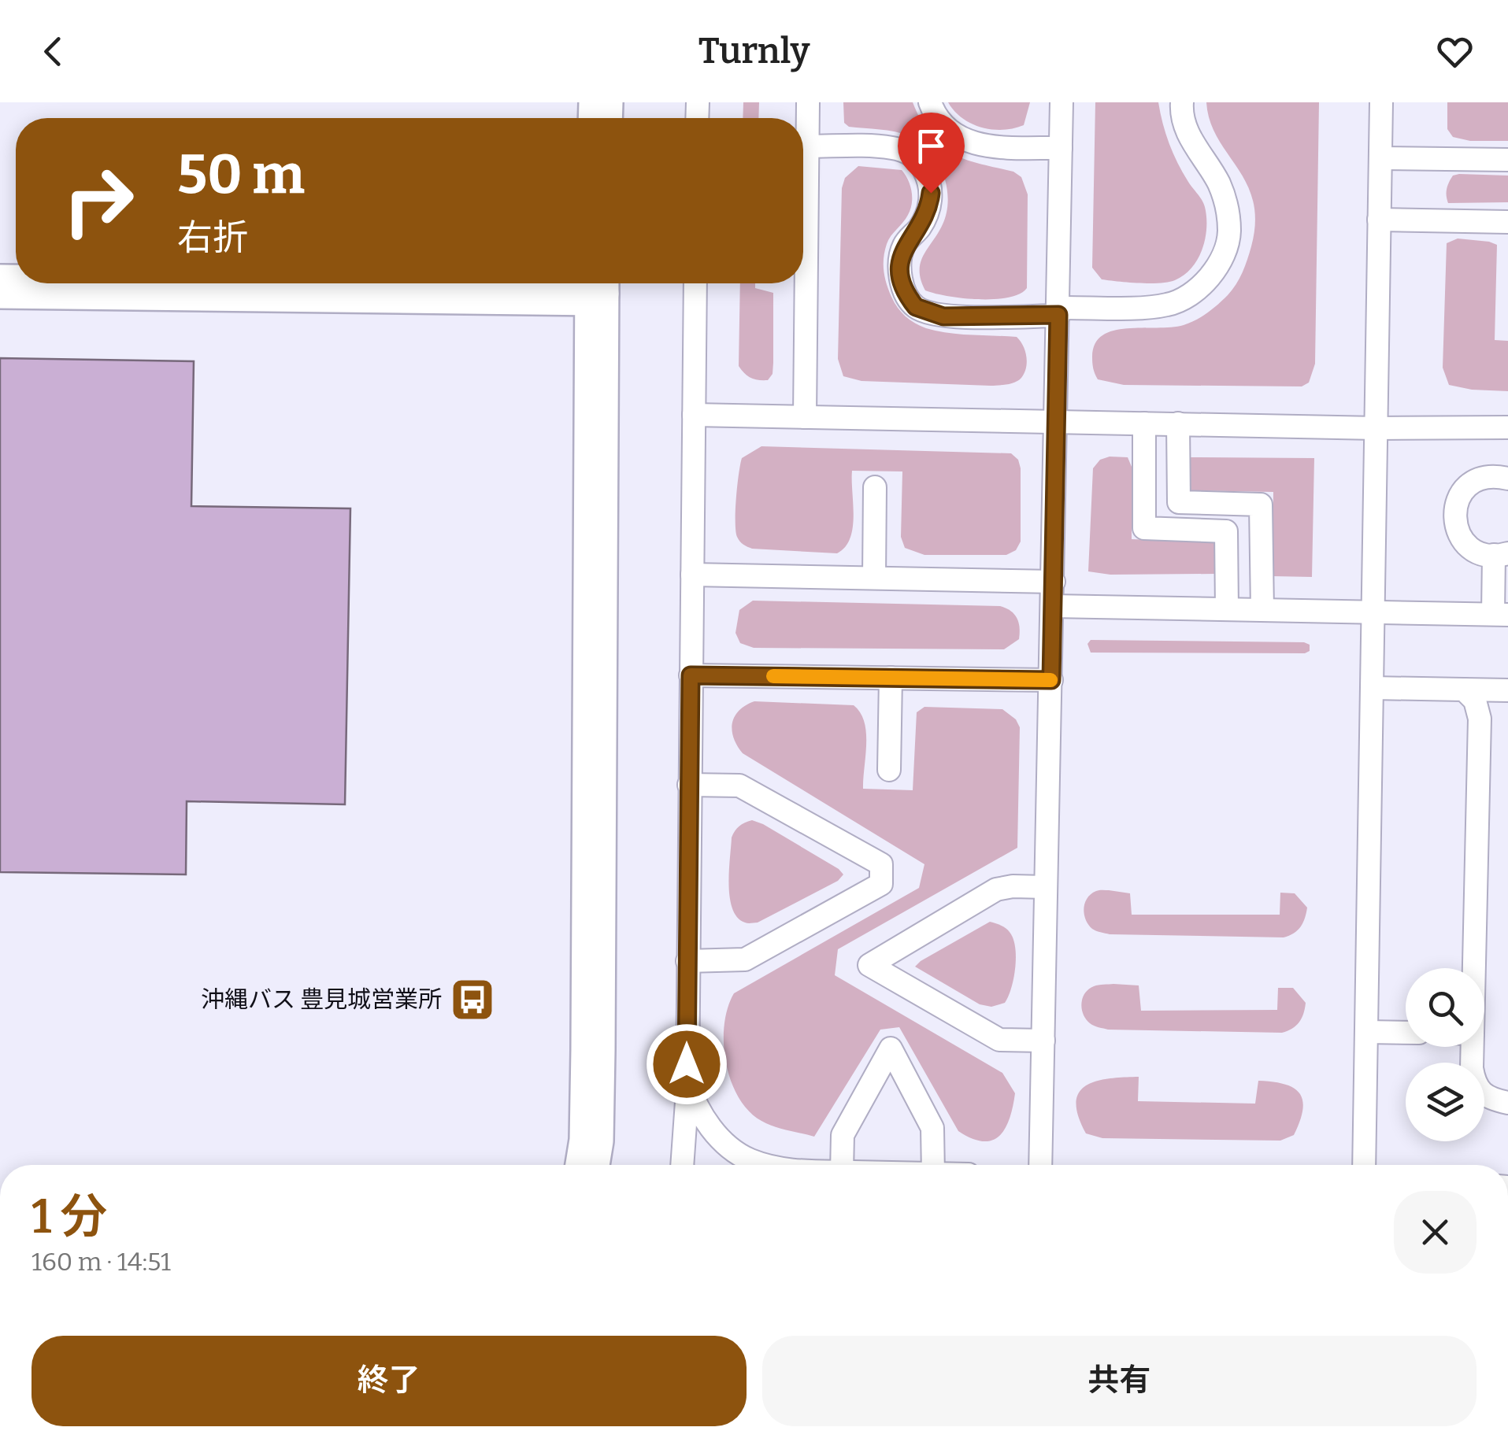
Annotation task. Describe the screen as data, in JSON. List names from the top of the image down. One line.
{"places":{"bus stop":["沖縄バス 豊見城営業所"]},"page":{"header":"Turnly","turn":["50 m","右折"],"heading":["1 分","160 m · 14:51"],"buttons":["終了","共有"]}}
